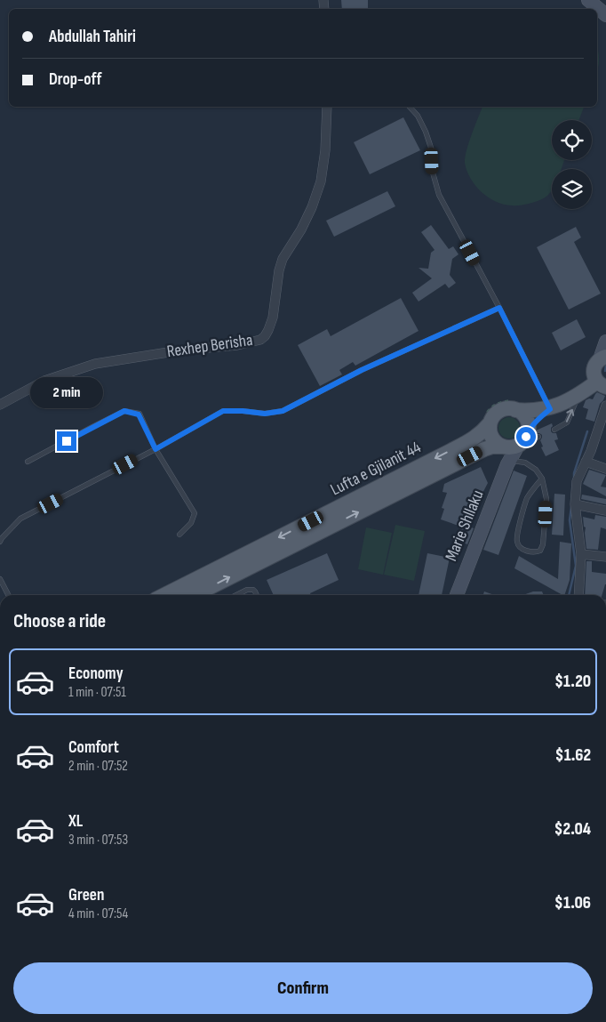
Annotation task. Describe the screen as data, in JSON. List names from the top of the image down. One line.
{"streets":{"main road":["Lufta e Gjilanit 44"],"street":["Rexhep Berisha","Marie Shllaku"]},"crossings":[["Lufta e Gjilanit 44","Marie Shllaku"]],"page":{"banner":["Abdullah Tahiri","Drop-off"],"bubble":"2 min","heading":"Choose a ride","list":[{"name":"Economy","note":"1 min · 07:51","value":"$1.20"},{"name":"Comfort","note":"2 min · 07:52","value":"$1.62"},{"name":"XL","note":"3 min · 07:53","value":"$2.04"},{"name":"Green","note":"4 min · 07:54","value":"$1.06"}],"buttons":"Confirm"}}
